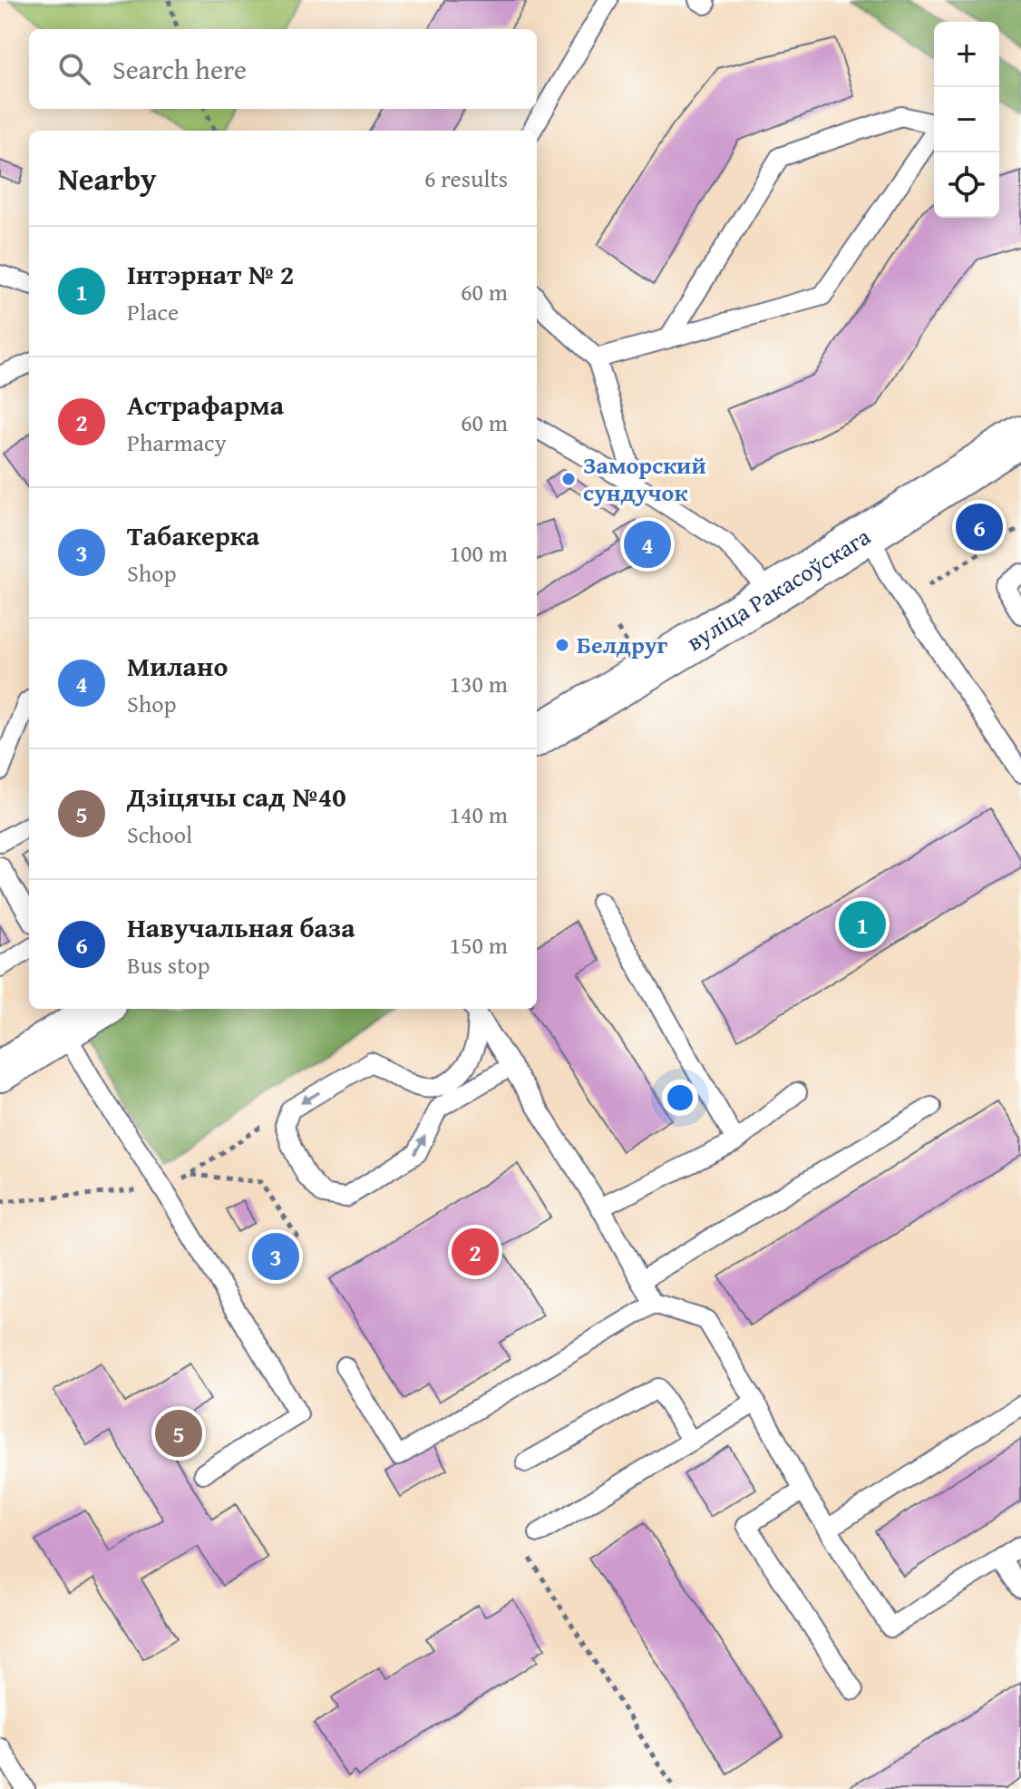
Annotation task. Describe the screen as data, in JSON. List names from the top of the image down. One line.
{"streets":{"main road":["вуліца Ракасоўскага"]},"places":["Заморский сундучок","Белдруг"],"page":{"map_buttons":["+","−"],"search":"Search here","heading":["Nearby","6 results"],"list":[{"mark":"1","name":"Інтэрнат № 2","note":"Place","value":"60 m"},{"mark":"2","name":"Астрафарма","note":"Pharmacy","value":"60 m"},{"mark":"3","name":"Табакерка","note":"Shop","value":"100 m"},{"mark":"4","name":"Милано","note":"Shop","value":"130 m"},{"mark":"5","name":"Дзіцячы сад №40","note":"School","value":"140 m"},{"mark":"6","name":"Навучальная база","note":"Bus stop","value":"150 m"}],"pins":["6","4","1","2","3","5"]}}
